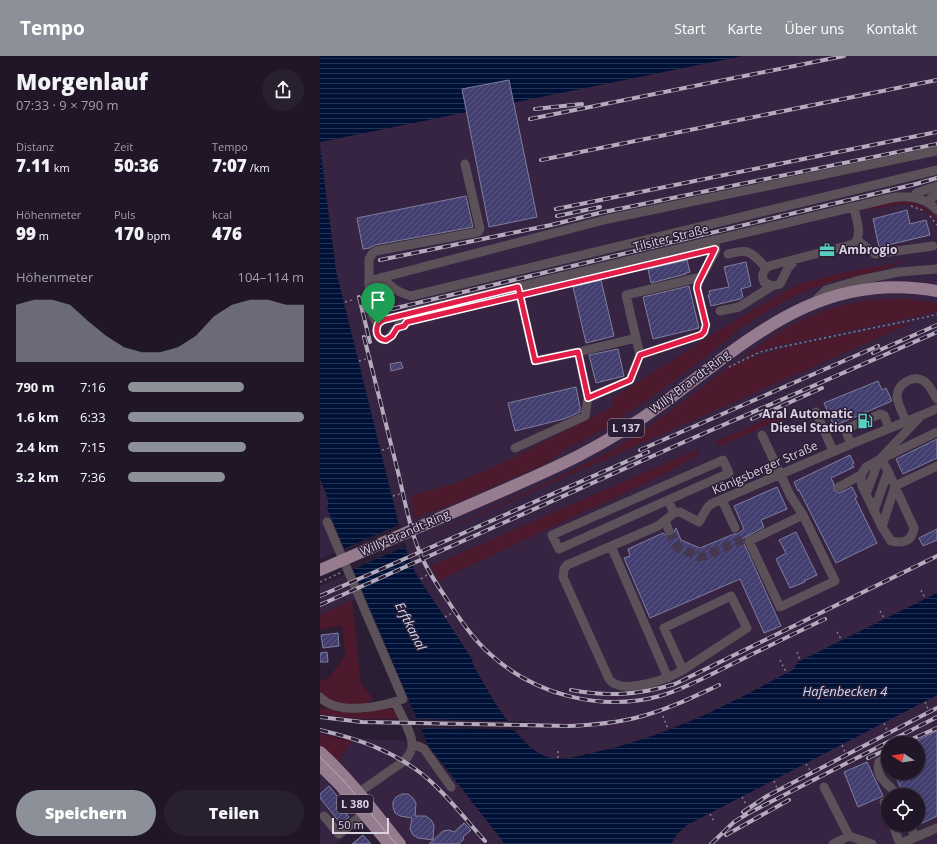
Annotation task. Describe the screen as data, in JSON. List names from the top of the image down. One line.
{"streets":{"main road":["Willy-Brandt-Ring","L 137","L 380"],"street":["Tilsiter Straße","Königsberger Straße"]},"water":["Erftkanal","Hafenbecken 4"],"places":{"office":["Ambrogio"],"fuel station":["Aral Automatic Diesel Station"]},"scale_bar":"50 m","north":"left","page":{"header":"Tempo","nav":["Start","Karte","Über uns","Kontakt"],"heading":["Morgenlauf","07:33 · 9 × 790 m"],"stats":[["Distanz","7.11 km"],["Zeit","50:36"],["Tempo","7:07 /km"],["Höhenmeter","99 m"],["Puls","170 bpm"],["kcal","476"]],"chart":["Höhenmeter","104–114 m"],"list":[{"name":"790 m","note":"7:16"},{"name":"1.6 km","note":"6:33"},{"name":"2.4 km","note":"7:15"},{"name":"3.2 km","note":"7:36"}],"buttons":["Speichern","Teilen"],"scale":"50 m"}}
